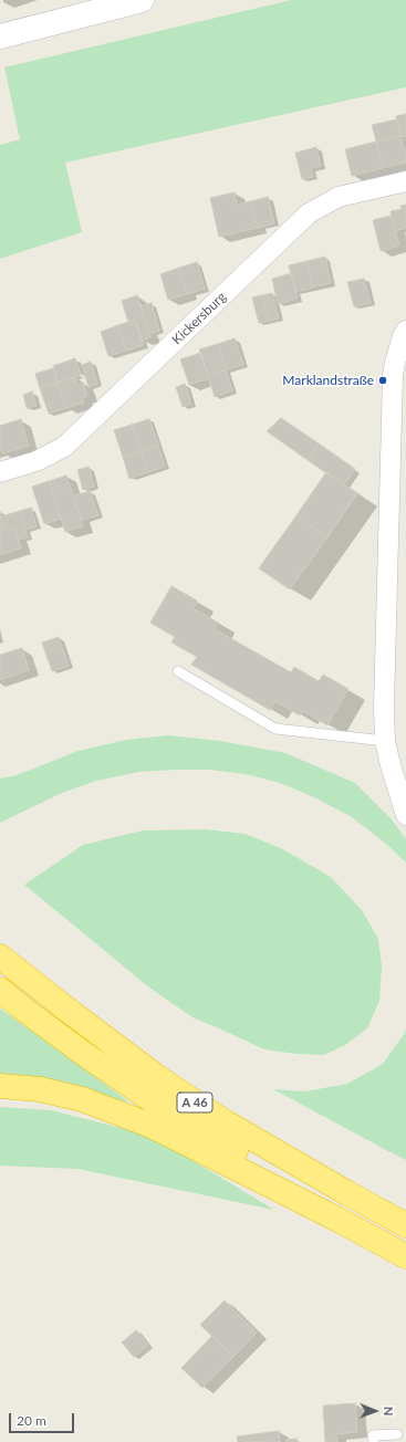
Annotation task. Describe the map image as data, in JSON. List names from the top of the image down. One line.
{"streets":{"highway":["A 46"],"street":["Kickersburg"]},"places":["Marklandstraße"],"scale_bar":"20 m","north":"right"}
